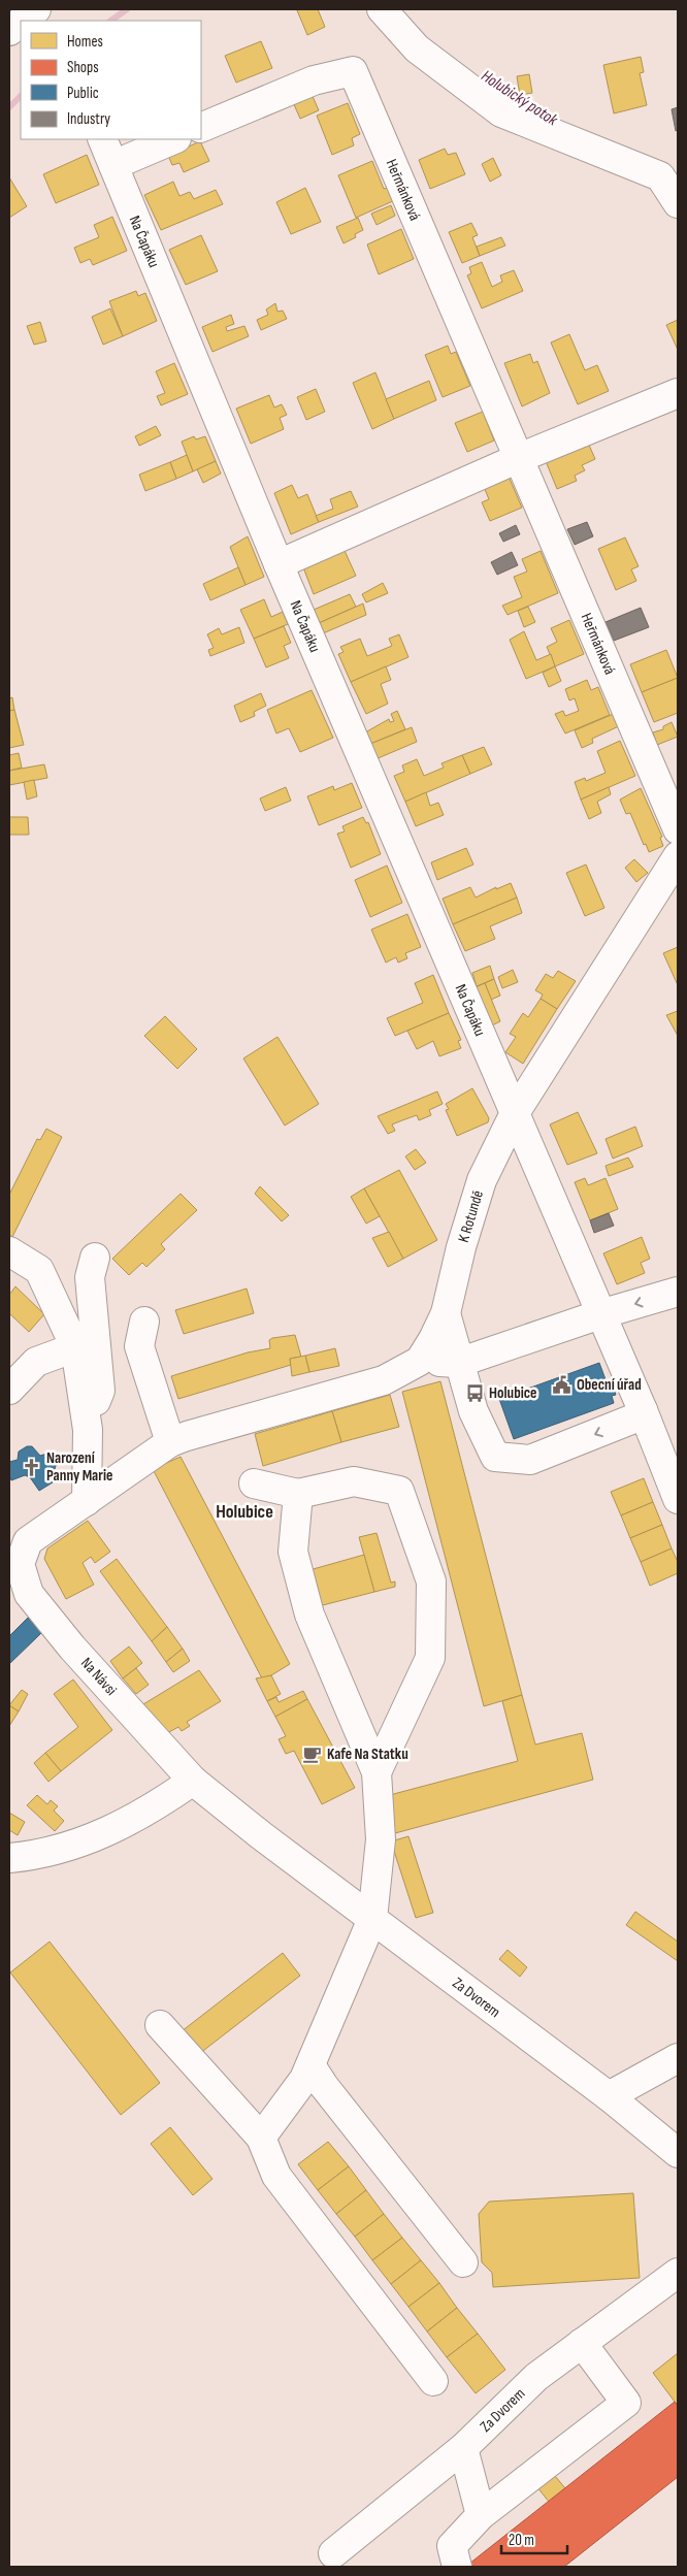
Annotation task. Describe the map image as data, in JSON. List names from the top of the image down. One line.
{"streets":{"street":["Heřmánková","Na Čapáku","K Rotundě","Na Návsi","Za Dvorem"]},"crossings":[["Na Čapáku","K Rotundě"],["K Rotundě","Na Návsi"],["Na Návsi","Za Dvorem"]],"districts":["Holubice"],"water":["Holubický potok"],"places":{"public building":["Obecní úřad"],"bus stop":["Holubice"],"church":["Narození Panny Marie"],"cafe":["Kafe Na Statku"]},"legend":["Homes","Shops","Public","Industry"],"scale_bar":"20 m"}
